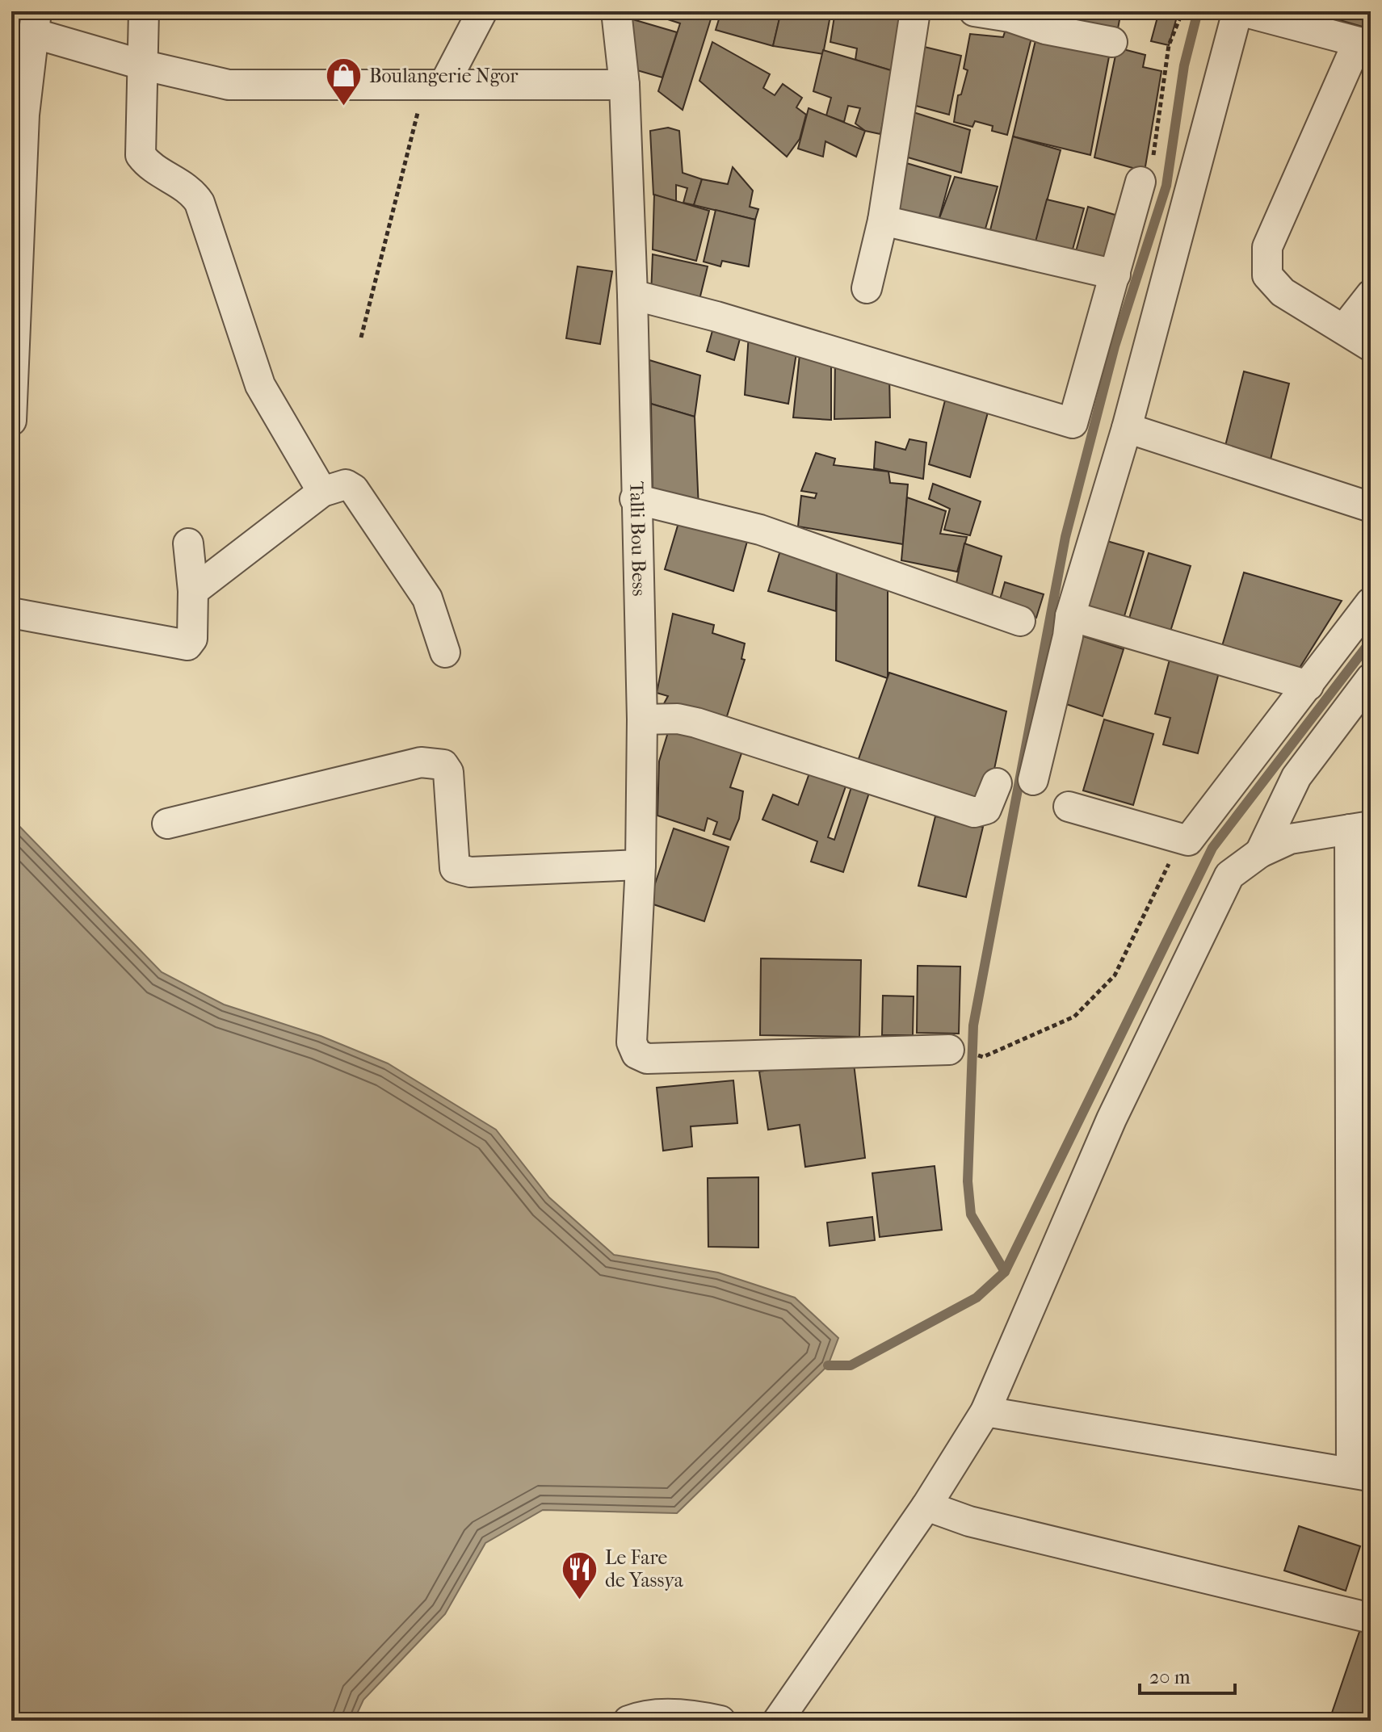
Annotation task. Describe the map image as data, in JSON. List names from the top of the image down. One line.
{"streets":{"street":["Talli Bou Bess"]},"places":{"shop":["Boulangerie Ngor"],"restaurant":["Le Fare de Yassya"]},"scale_bar":"20 m"}
